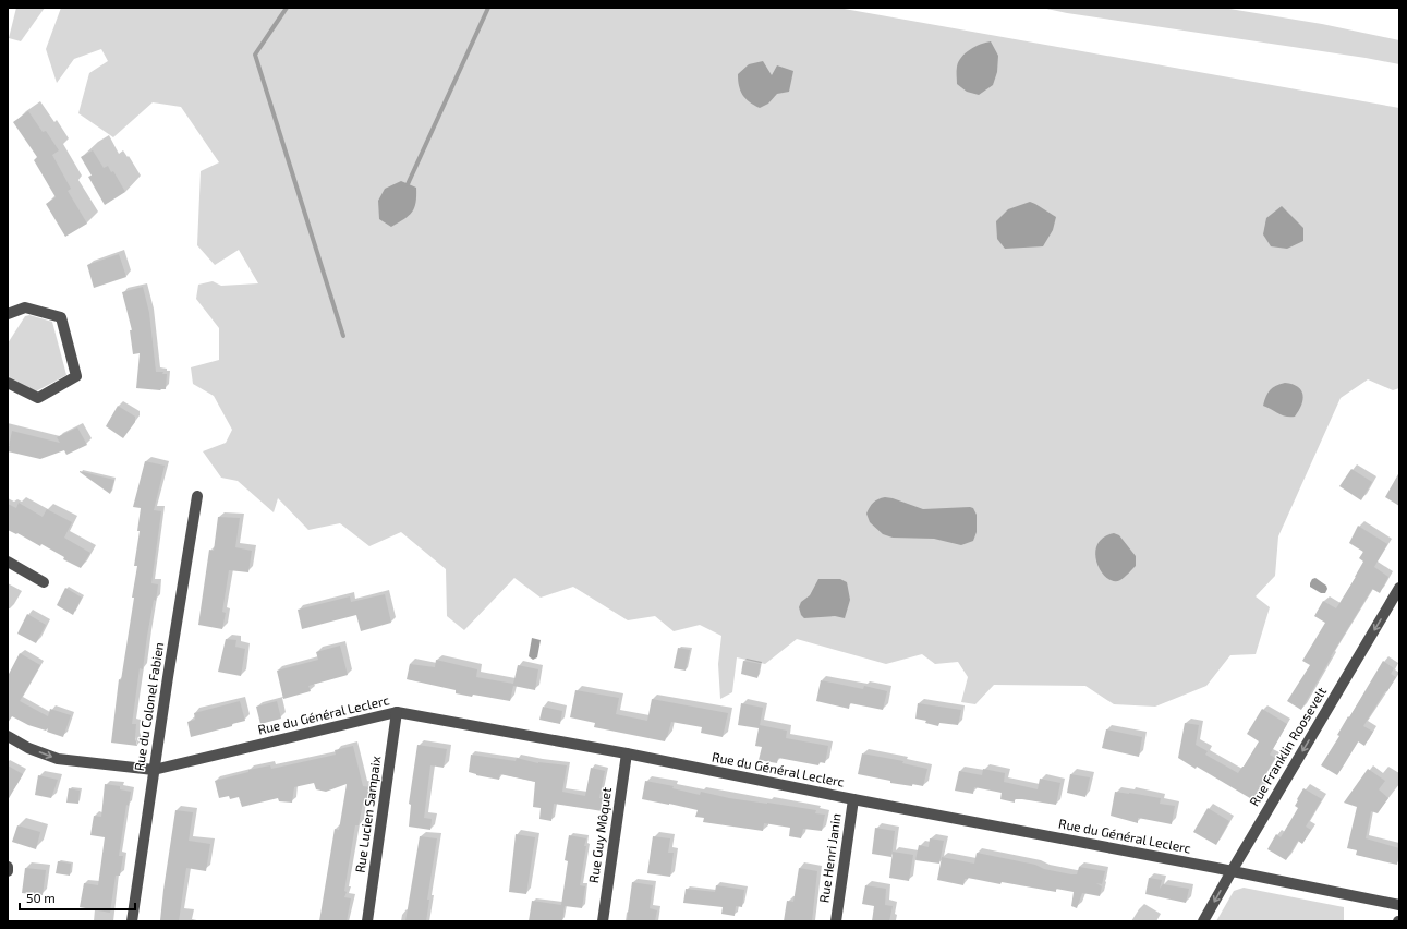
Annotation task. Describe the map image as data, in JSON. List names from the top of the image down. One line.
{"streets":{"street":["Rue du Colonel Fabien","Rue du Général Leclerc","Rue Franklin Roosevelt","Rue Lucien Sampaix","Rue Guy Môquet","Rue Henri Janin"]},"crossings":[["Rue du Colonel Fabien","Rue du Général Leclerc"],["Rue du Général Leclerc","Rue Franklin Roosevelt"],["Rue du Général Leclerc","Rue Lucien Sampaix"],["Rue du Général Leclerc","Rue Guy Môquet"],["Rue du Général Leclerc","Rue Henri Janin"]],"one_way":["Rue Franklin Roosevelt"],"scale_bar":"50 m"}
